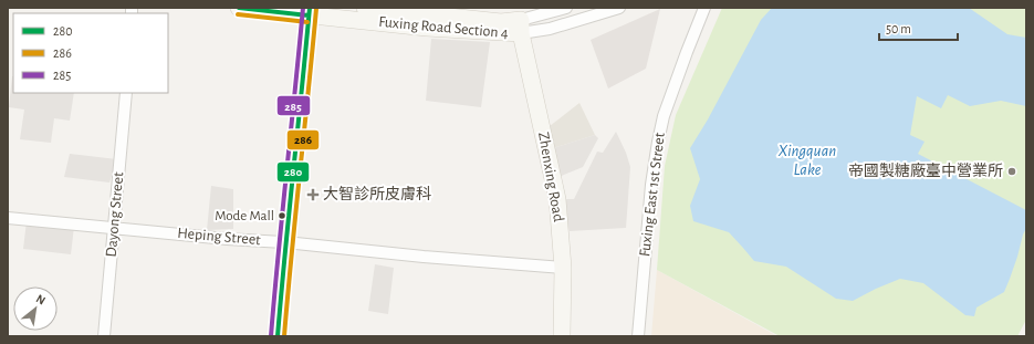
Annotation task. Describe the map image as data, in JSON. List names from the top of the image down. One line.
{"streets":{"main road":["Fuxing Road Section 4","Zhenxing Road"],"street":["Fuxing East 1st Street","Dayong Street","Heping Street"]},"crossings":[["Fuxing Road Section 4","Zhenxing Road"],["Zhenxing Road","Heping Street"],["Dayong Street","Heping Street"]],"water":["Xingquan Lake"],"places":{"other":["帝國製糖廠臺中營業所","Mode Mall"],"health":["大智診所皮膚科"]},"lines":["transit line 280","transit line 285","transit line 286"],"legend":["280","286","285"],"scale_bar":"50 m","north":"top right"}
